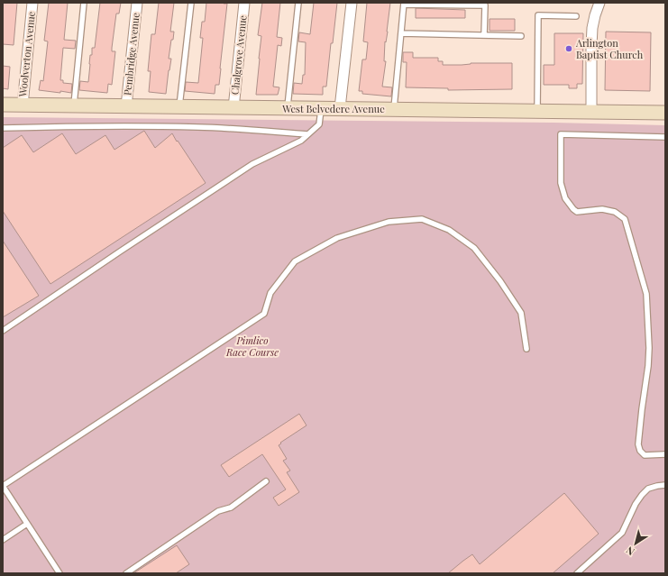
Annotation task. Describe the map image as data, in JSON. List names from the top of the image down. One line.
{"streets":{"main road":["West Belvedere Avenue"],"street":["Woolverton Avenue","Pembridge Avenue","Chalgrove Avenue"]},"crossings":[["Woolverton Avenue","West Belvedere Avenue"],["Pembridge Avenue","West Belvedere Avenue"],["Chalgrove Avenue","West Belvedere Avenue"]],"parks":["Pimlico Race Course"],"places":["Arlington Baptist Church"],"north":"bottom left"}
